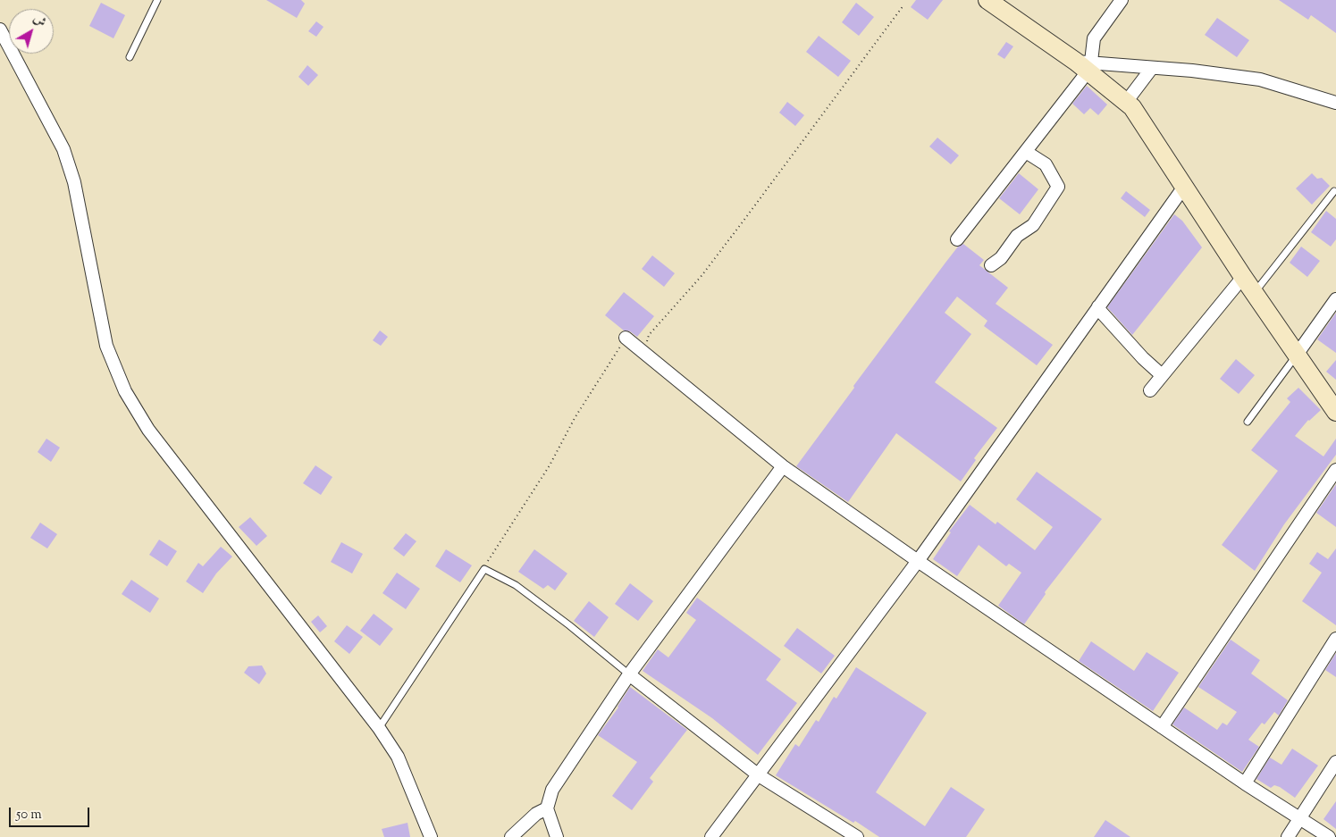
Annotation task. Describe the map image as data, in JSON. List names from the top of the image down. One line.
{"scale_bar":"50 m","north":"top right"}
